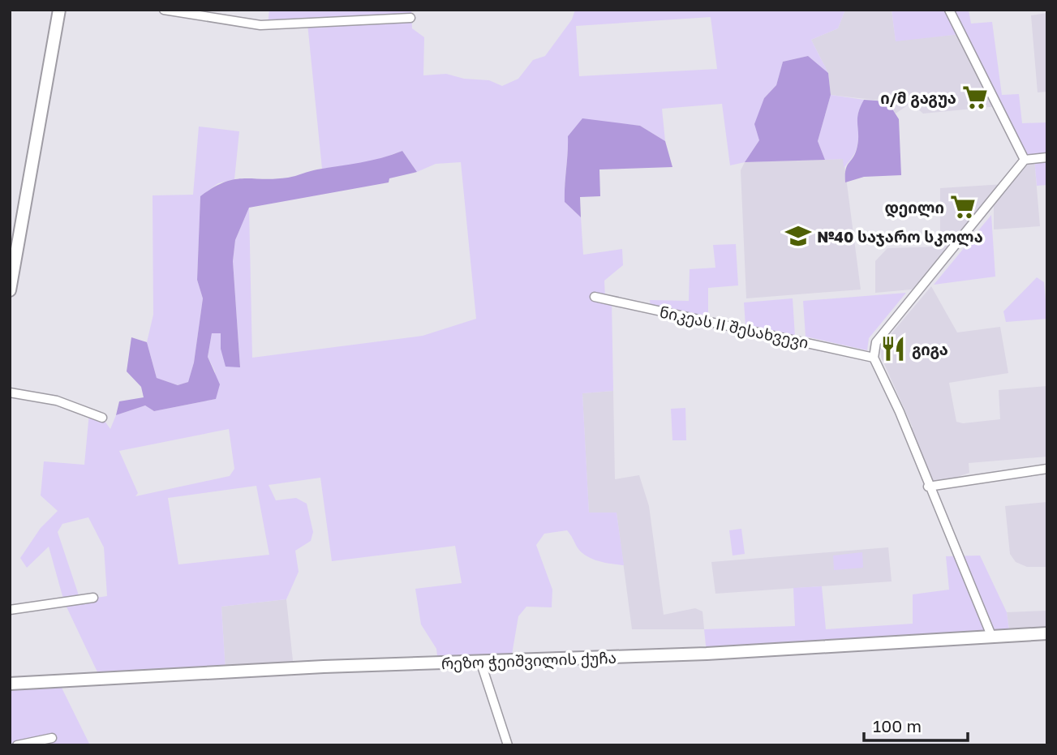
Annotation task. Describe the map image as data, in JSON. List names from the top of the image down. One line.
{"streets":{"main road":["რეზო ჭეიშვილის ქუჩა"],"street":["ნიკეას II შესახვევი"]},"places":{"supermarket":["ი/მ გაგუა","დეილი"],"school or university":["№40 საჯარო სკოლა"],"restaurant":["გიგა"]},"scale_bar":"100 m"}
